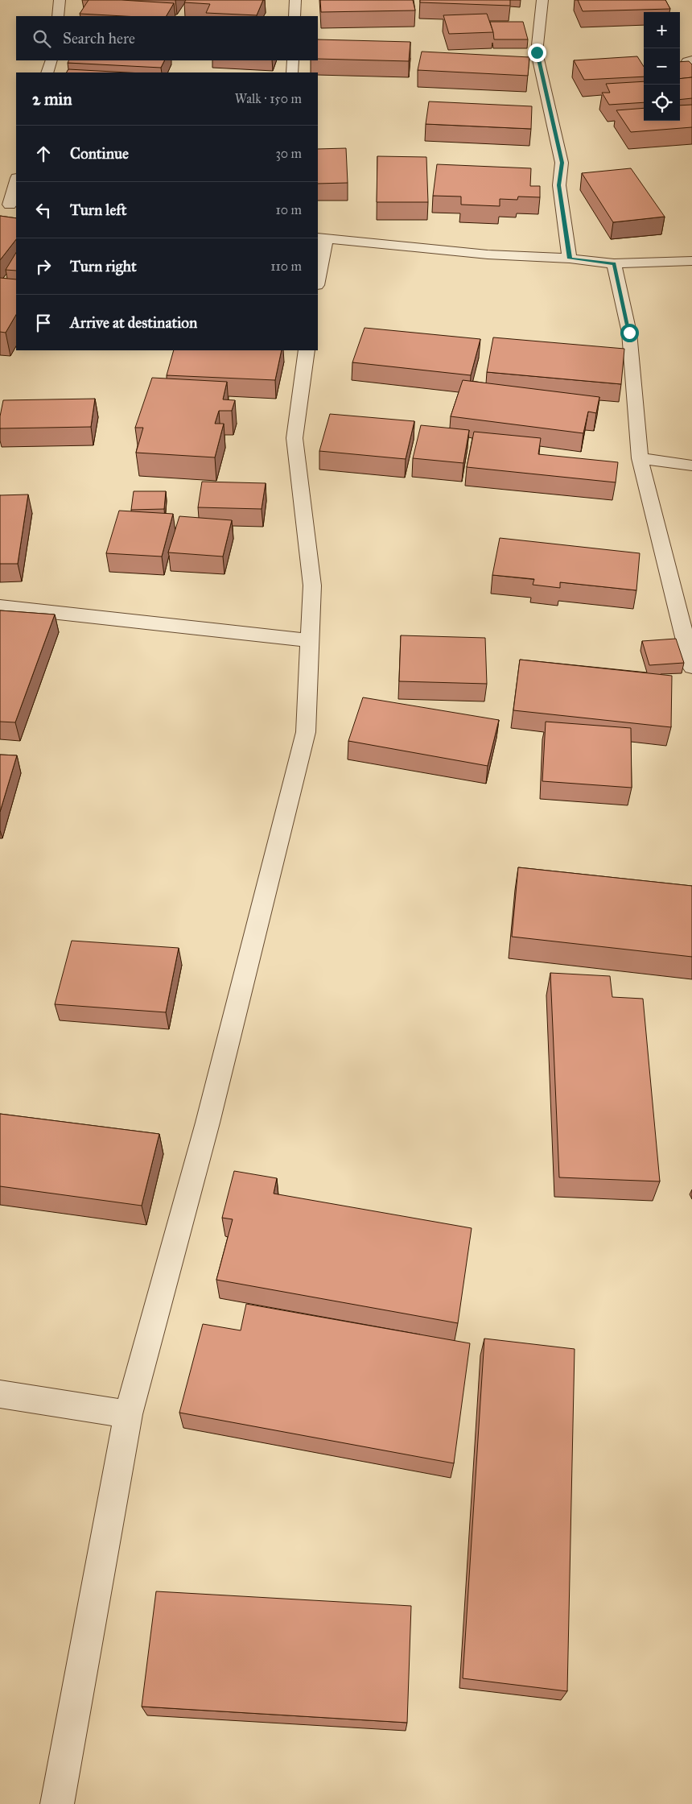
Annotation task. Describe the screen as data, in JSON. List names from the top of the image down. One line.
{"page":{"map_buttons":["+","−"],"search":"Search here","heading":["2 min","Walk · 150 m"],"list":[["Continue","30 m"],["Turn left","10 m"],["Turn right","110 m"],"Arrive at destination"]}}
